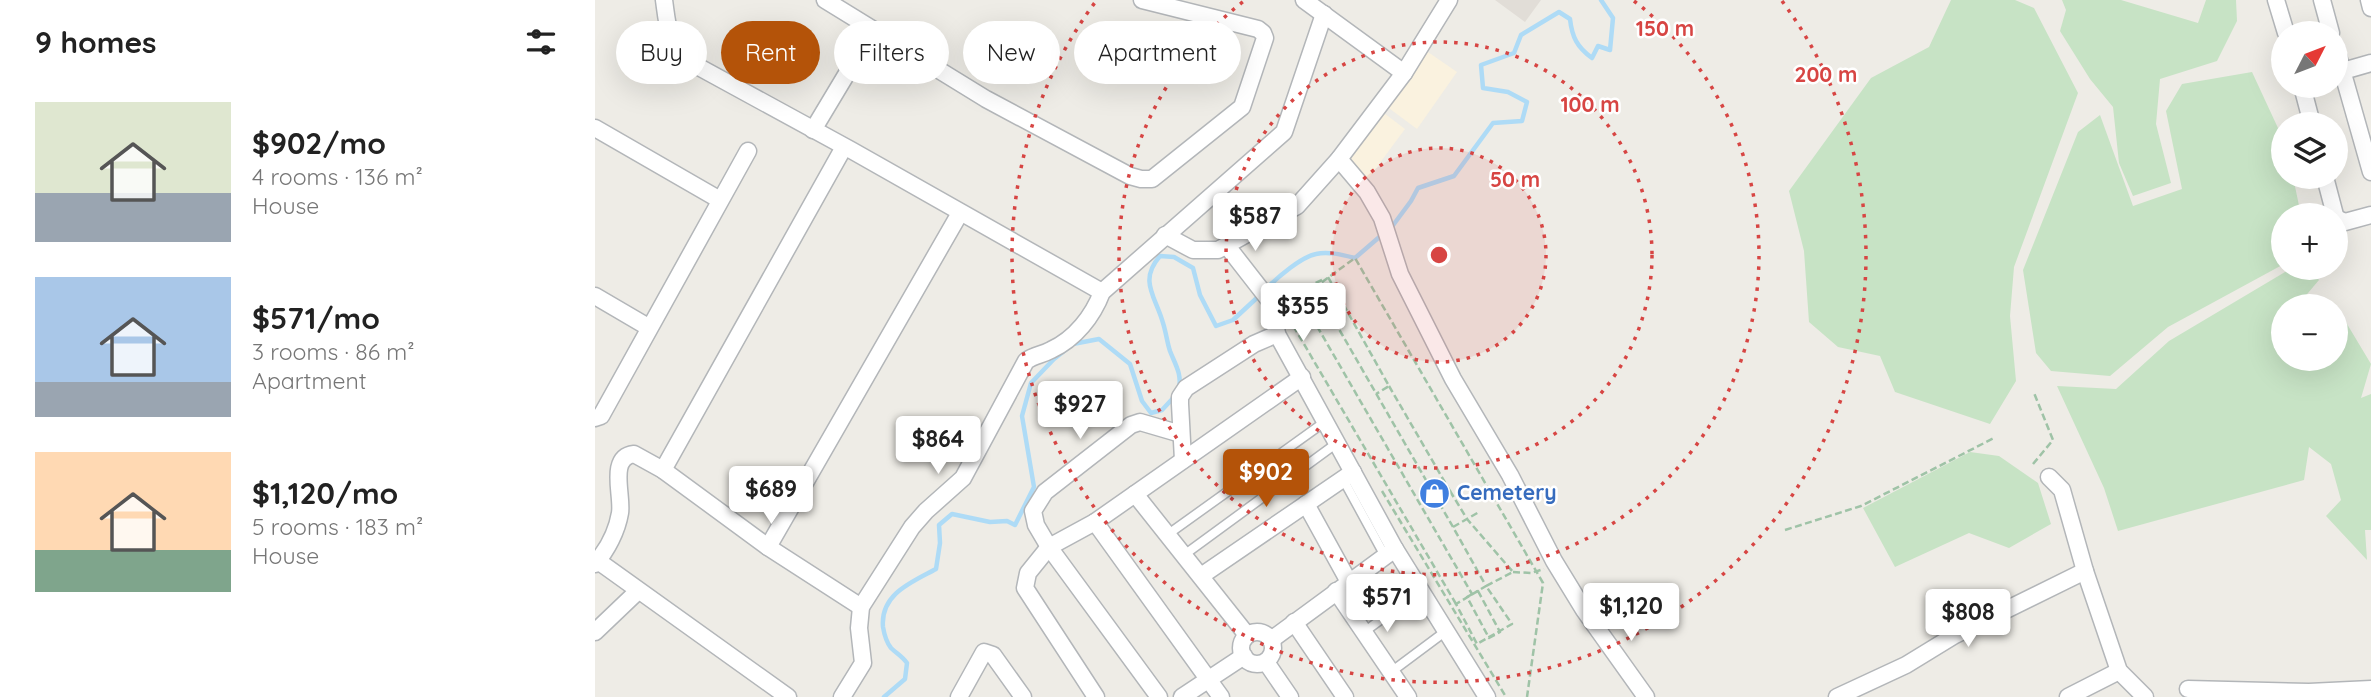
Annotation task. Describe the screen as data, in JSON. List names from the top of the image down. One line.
{"places":{"shop":["Cemetery"]},"north":"top right","page":{"heading":"9 homes","map_buttons":["+","−"],"chip":["Buy","Rent","Filters","New","Apartment"],"list":[{"name":"$902/mo","note":"4 rooms · 136 m² · House"},{"name":"$571/mo","note":"3 rooms · 86 m² · Apartment"},{"name":"$1,120/mo","note":"5 rooms · 183 m² · House"}],"price":["$587","$355","$927","$864","$902","$689","$571","$1,120","$808"]},"rings":["150 m","200 m","100 m","50 m"]}
